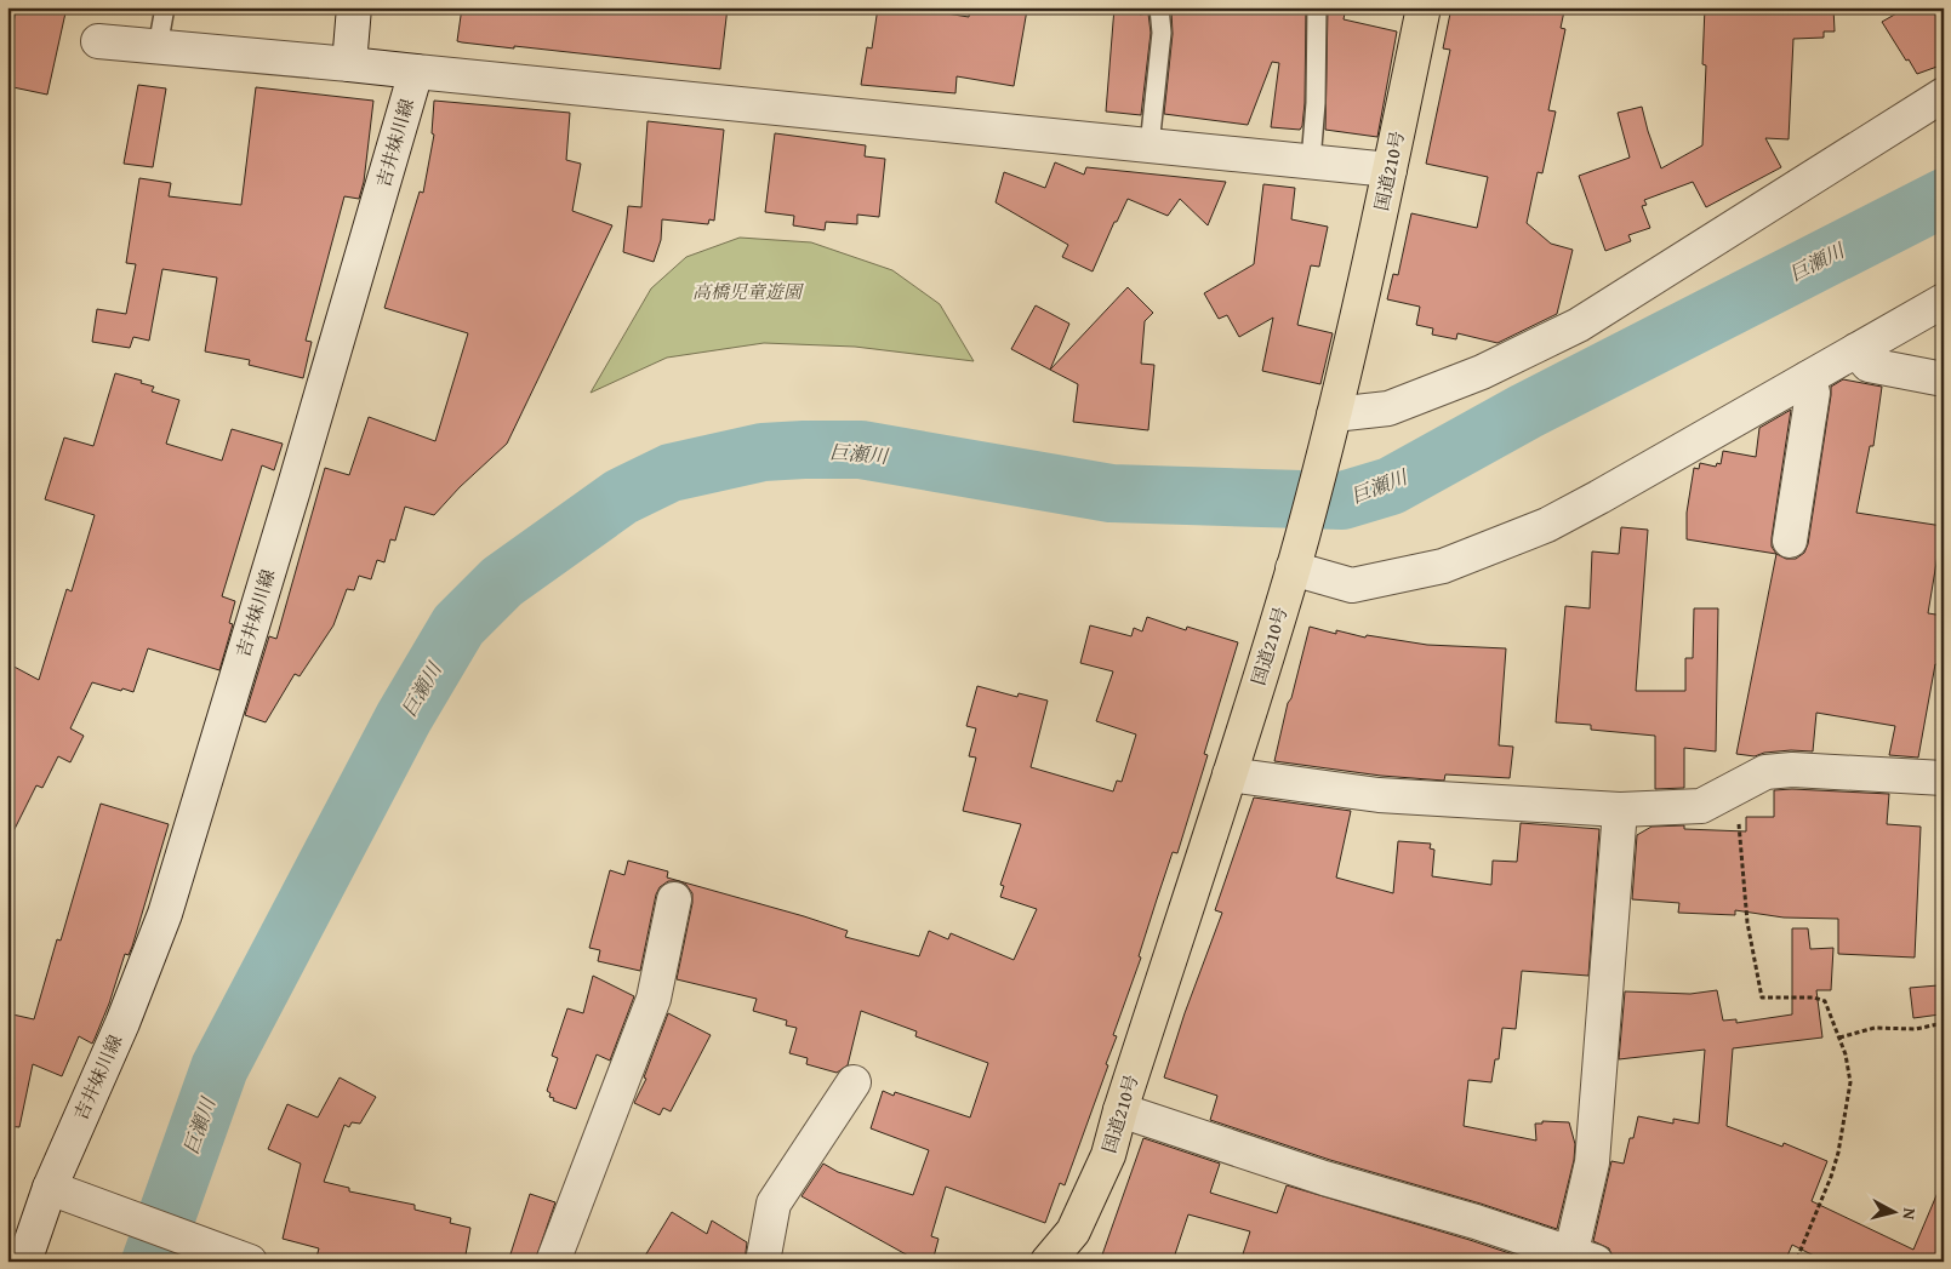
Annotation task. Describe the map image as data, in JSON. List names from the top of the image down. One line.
{"streets":{"highway":["国道210号"],"street":["吉井妹川線"]},"water":["巨瀬川"],"parks":["高橋児童遊園"],"north":"right"}
